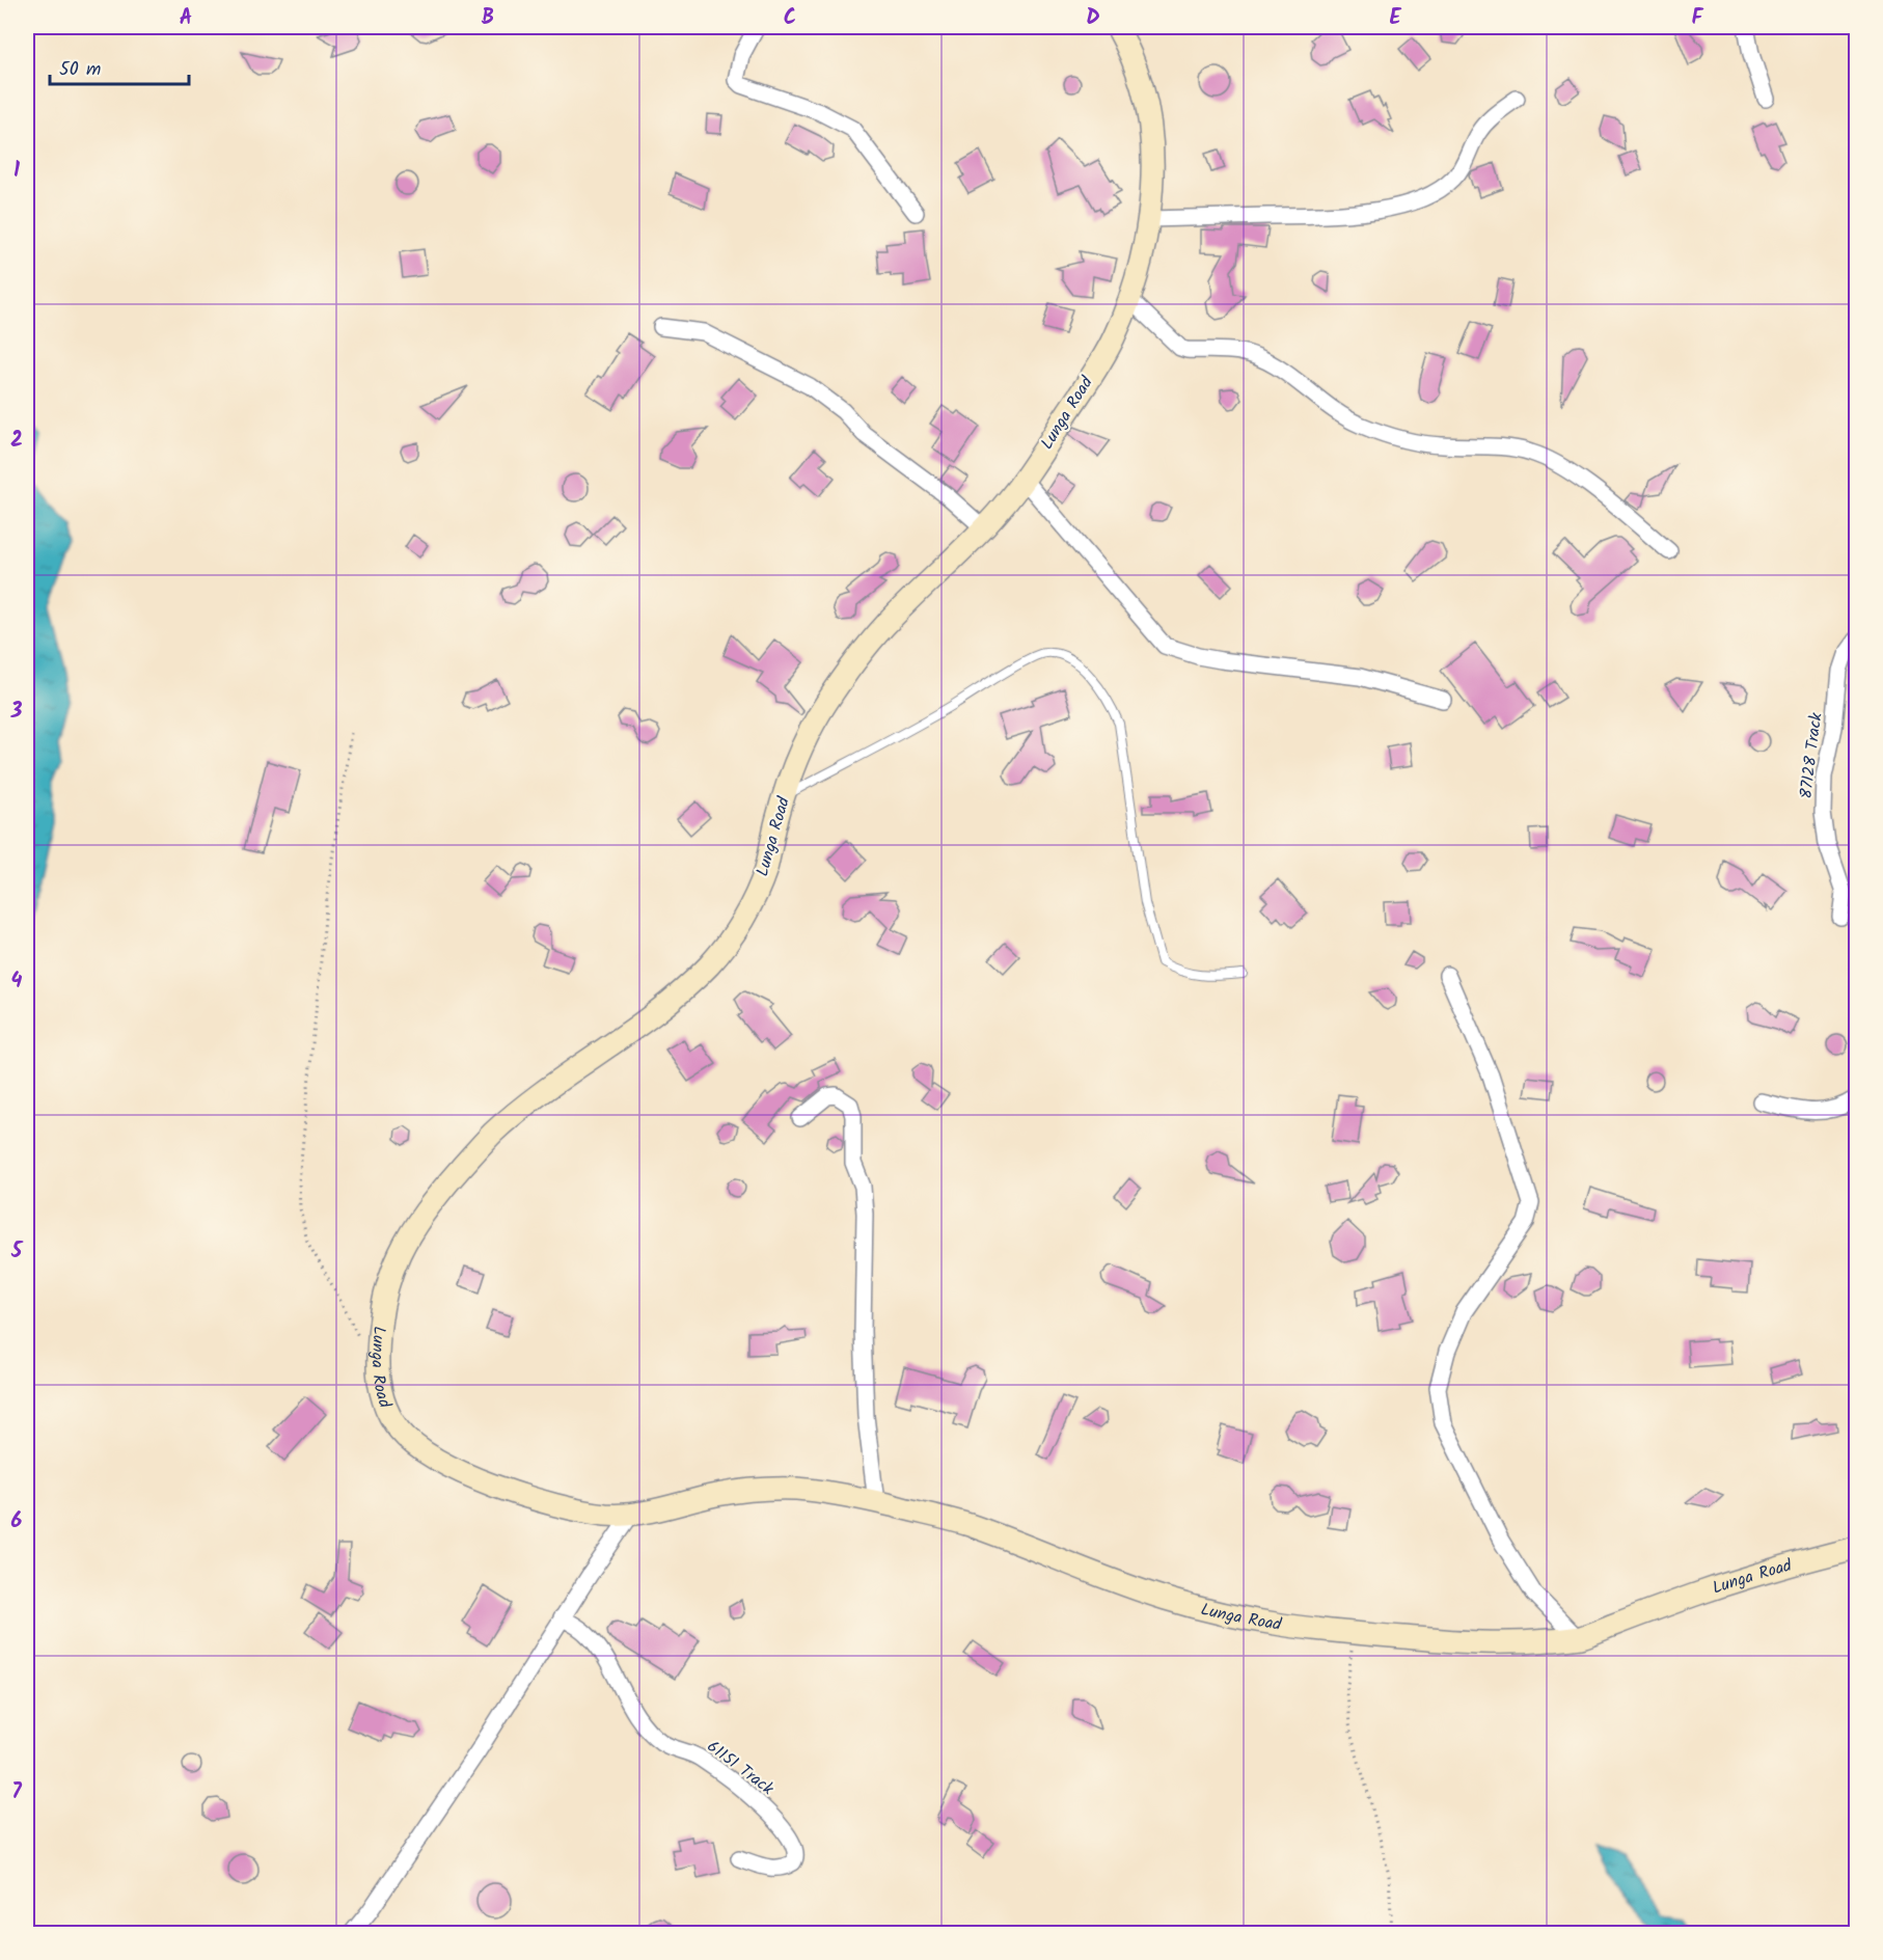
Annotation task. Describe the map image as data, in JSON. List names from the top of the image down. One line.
{"streets":{"street":["Lunga Road","87128 Track","61151 Track"]},"scale_bar":"50 m","grid":{"columns":["A","B","C","D","E","F"],"rows":["1","2","3","4","5","6","7"]}}
